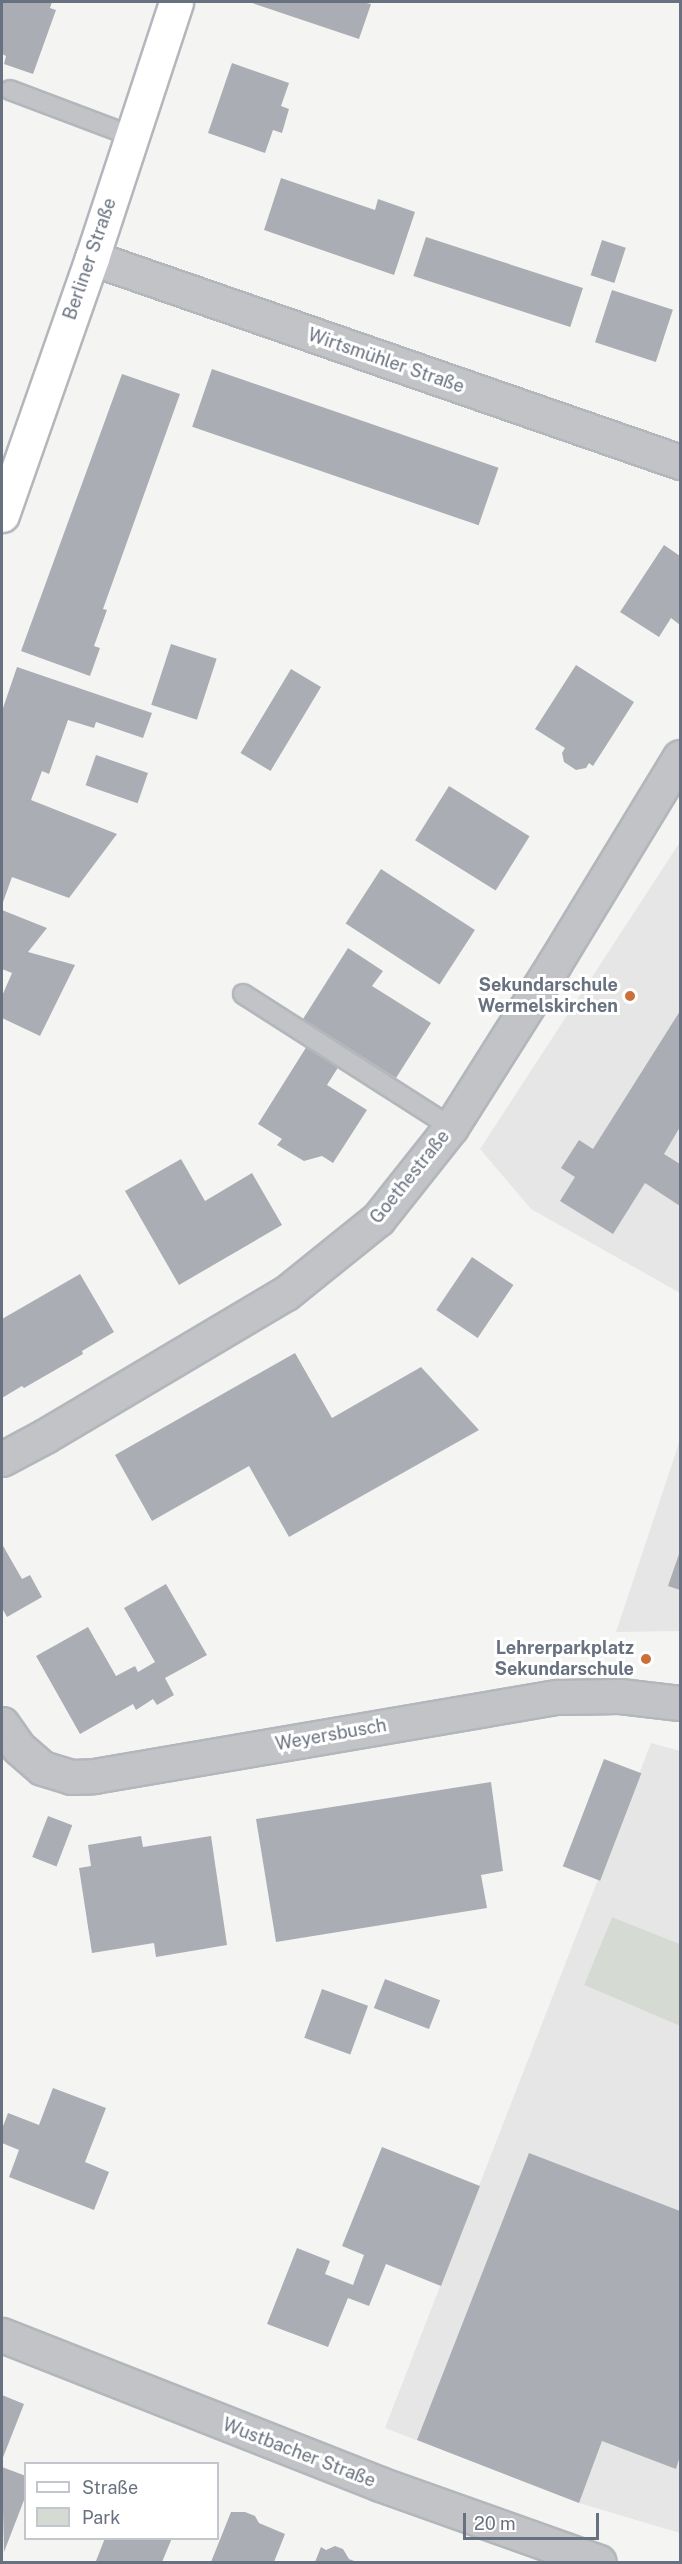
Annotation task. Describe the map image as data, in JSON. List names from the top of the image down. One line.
{"streets":{"main road":["Berliner Straße"],"street":["Wirtsmühler Straße","Goethestraße","Weyersbusch","Wustbacher Straße"]},"crossings":[["Berliner Straße","Wirtsmühler Straße"]],"places":["Sekundarschule Wermelskirchen","Lehrerparkplatz Sekundarschule"],"legend":["Straße","Park"],"scale_bar":"20 m"}
